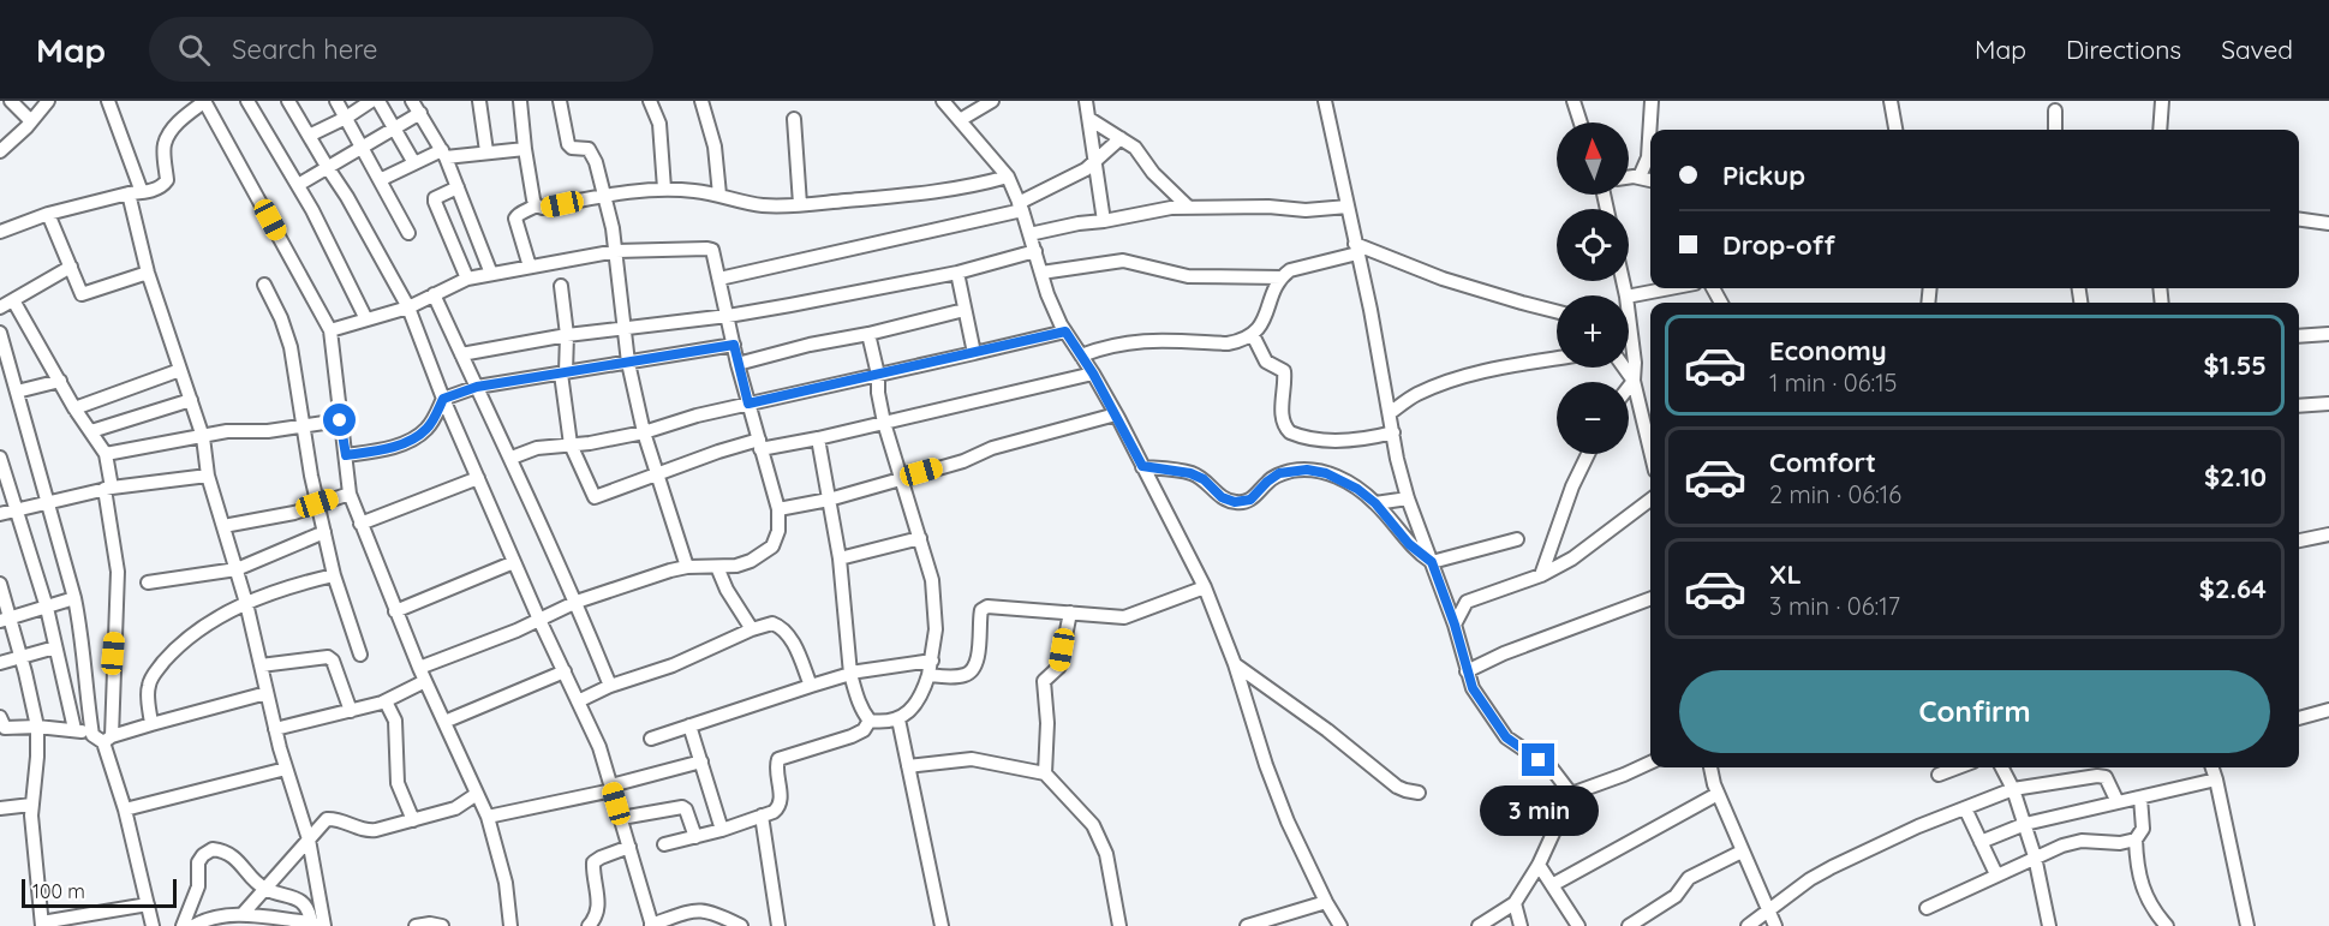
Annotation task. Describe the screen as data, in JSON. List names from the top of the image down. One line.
{"scale_bar":"100 m","north":"top","page":{"header":"Map","search":"Search here","nav":["Map","Directions","Saved"],"map_buttons":["+","−"],"banner":["Pickup","Drop-off"],"list":[{"name":"Economy","note":"1 min · 06:15","value":"$1.55"},{"name":"Comfort","note":"2 min · 06:16","value":"$2.10"},{"name":"XL","note":"3 min · 06:17","value":"$2.64"}],"buttons":"Confirm","bubble":"3 min","scale":"100 m"}}
